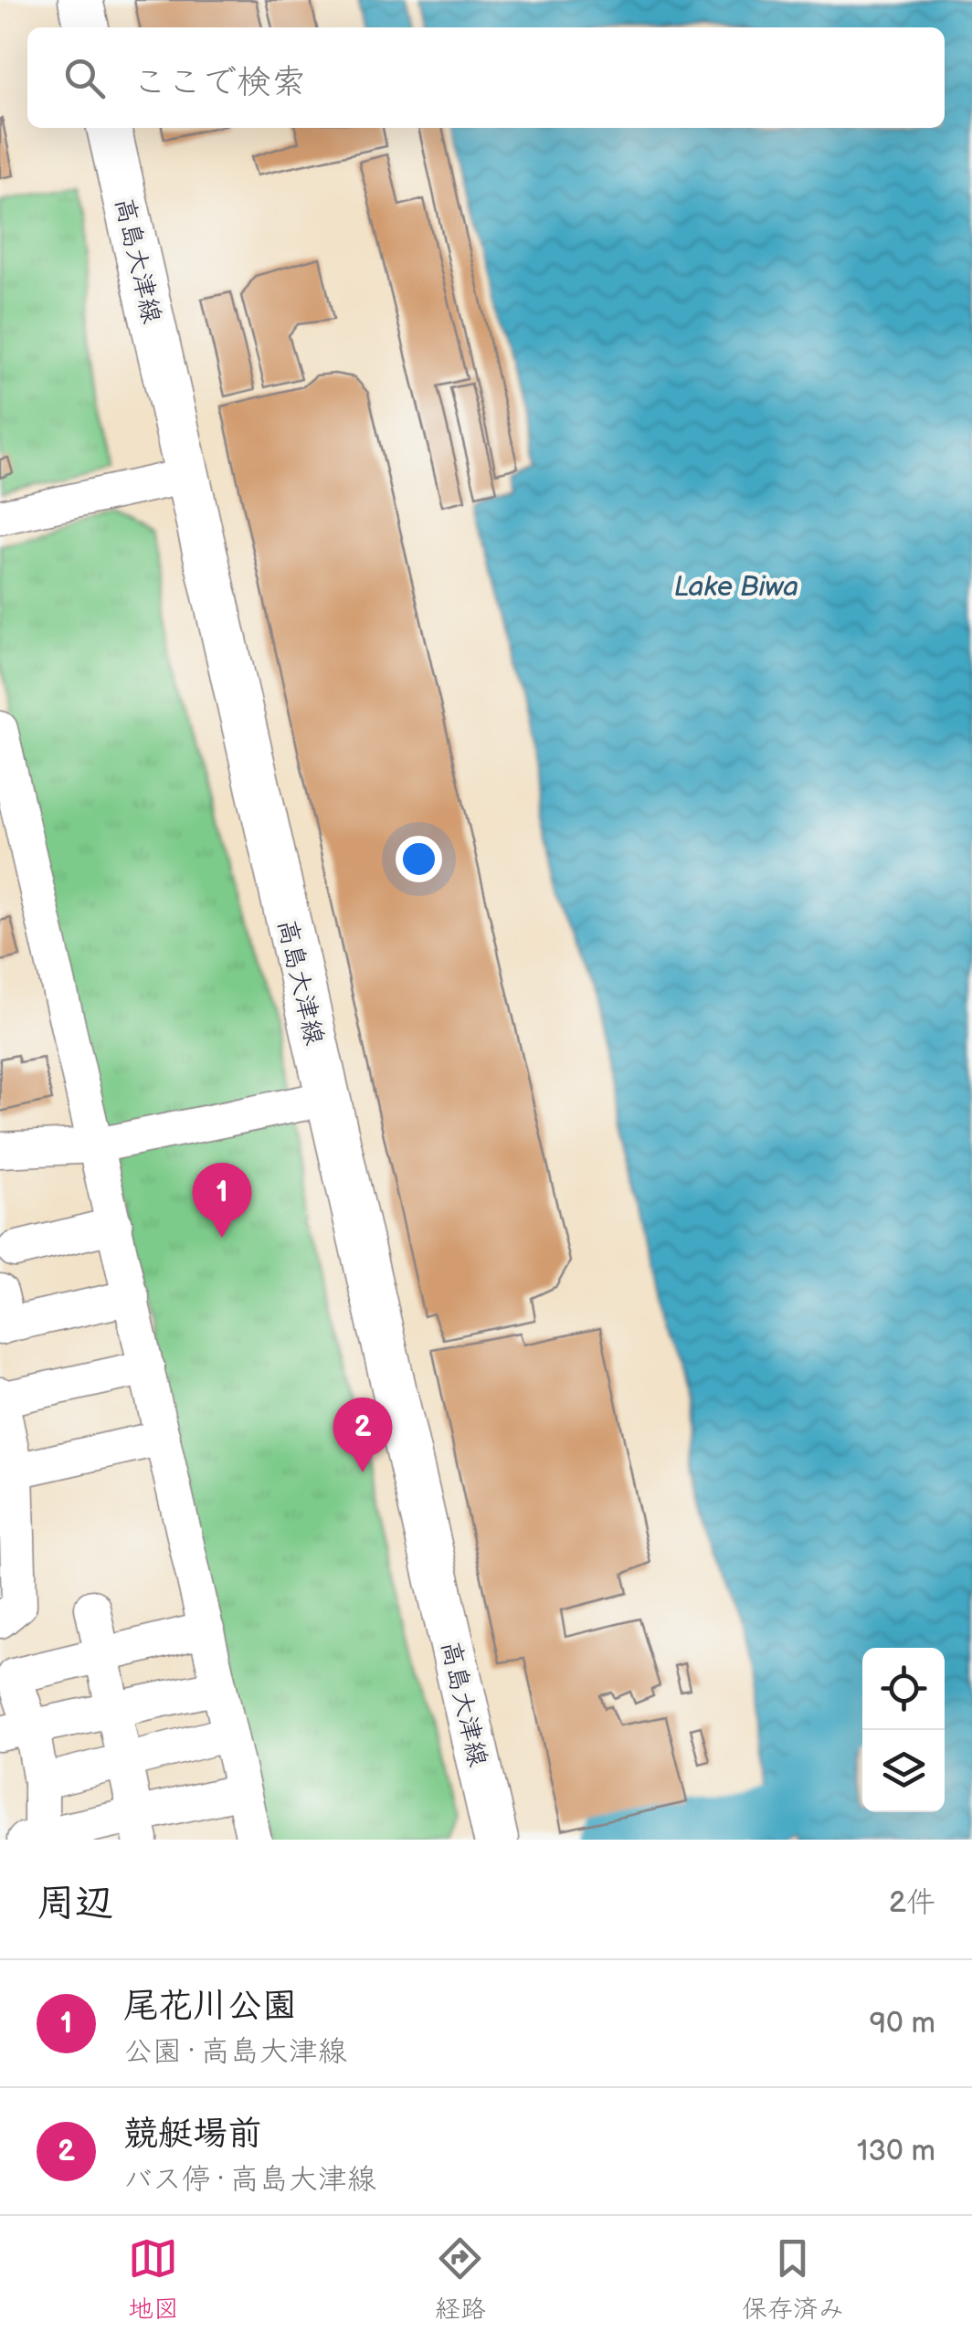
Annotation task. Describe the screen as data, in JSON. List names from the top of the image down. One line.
{"streets":{"main road":["高島大津線"]},"water":["Lake Biwa"],"page":{"search":"ここで検索","pins":["1","2"],"heading":["周辺","2件"],"list":[{"mark":"1","name":"尾花川公園","note":"公園 · 高島大津線","value":"90 m"},{"mark":"2","name":"競艇場前","note":"バス停 · 高島大津線","value":"130 m"}],"nav":["地図","経路","保存済み"]}}
